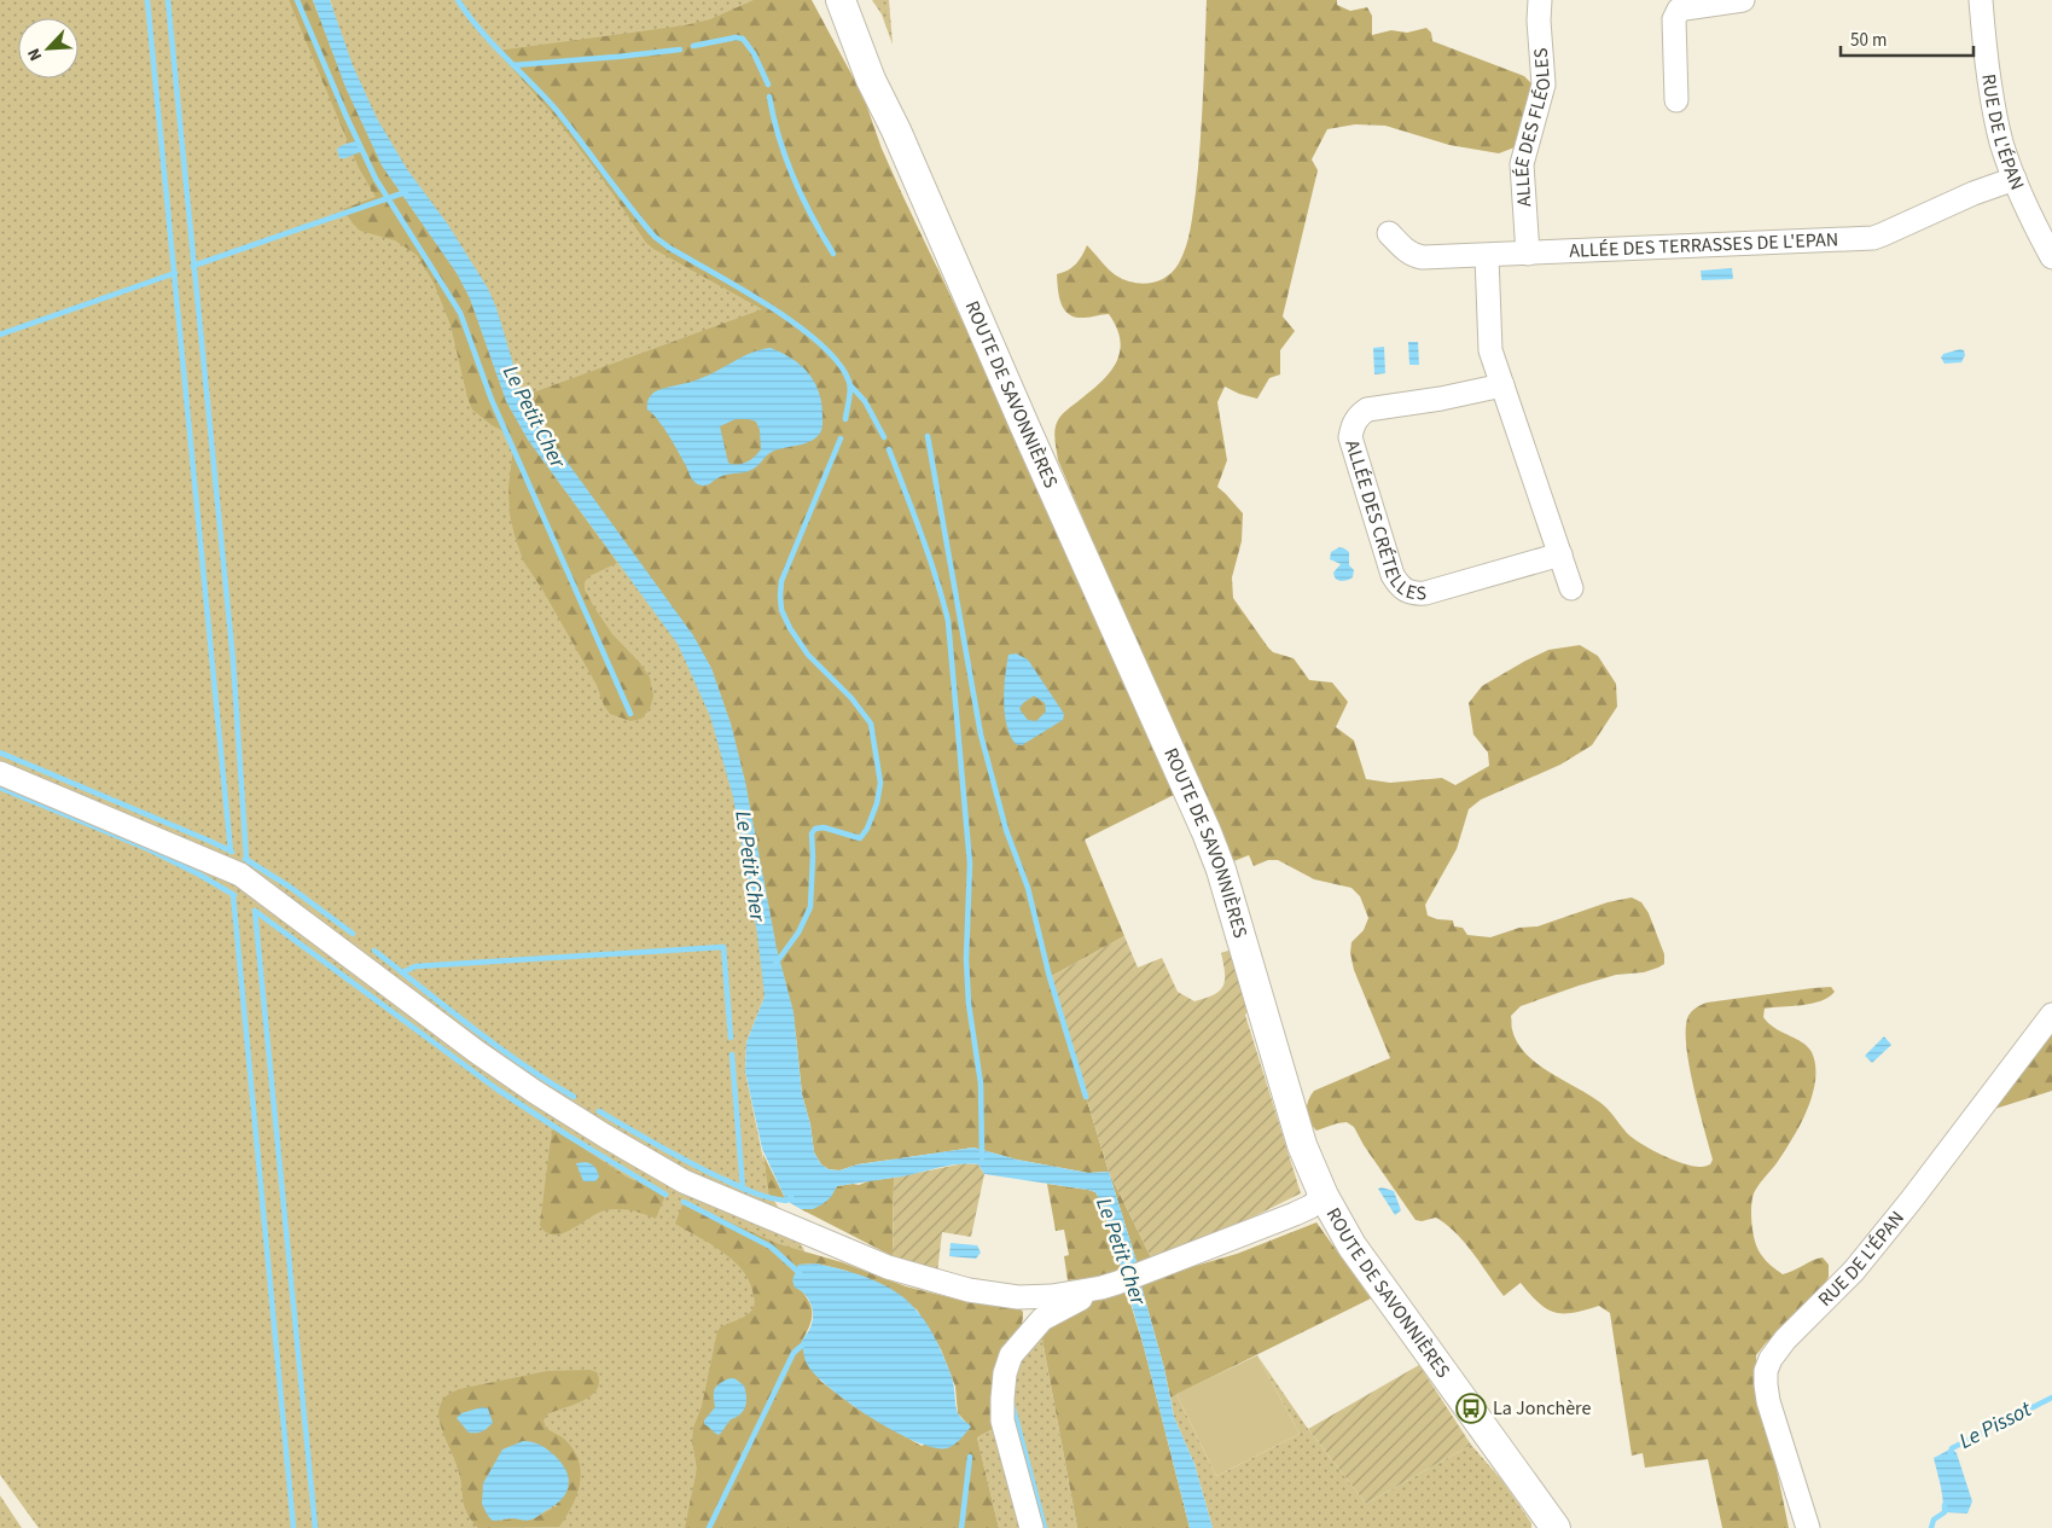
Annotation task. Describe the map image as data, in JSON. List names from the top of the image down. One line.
{"streets":{"main road":["ROUTE DE SAVONNIÈRES"],"street":["ALLÉE DES FLÉOLES","RUE DE L'ÉPAN","ALLÉE DES TERRASSES DE L'EPAN","ALLÉE DES CRÉTELLES"]},"crossings":[["ALLÉE DES FLÉOLES","ALLÉE DES TERRASSES DE L'EPAN"],["RUE DE L'ÉPAN","ALLÉE DES TERRASSES DE L'EPAN"]],"water":["Le Petit Cher","Le Pissot"],"places":{"bus stop":["La Jonchère"]},"scale_bar":"50 m","north":"bottom left"}
